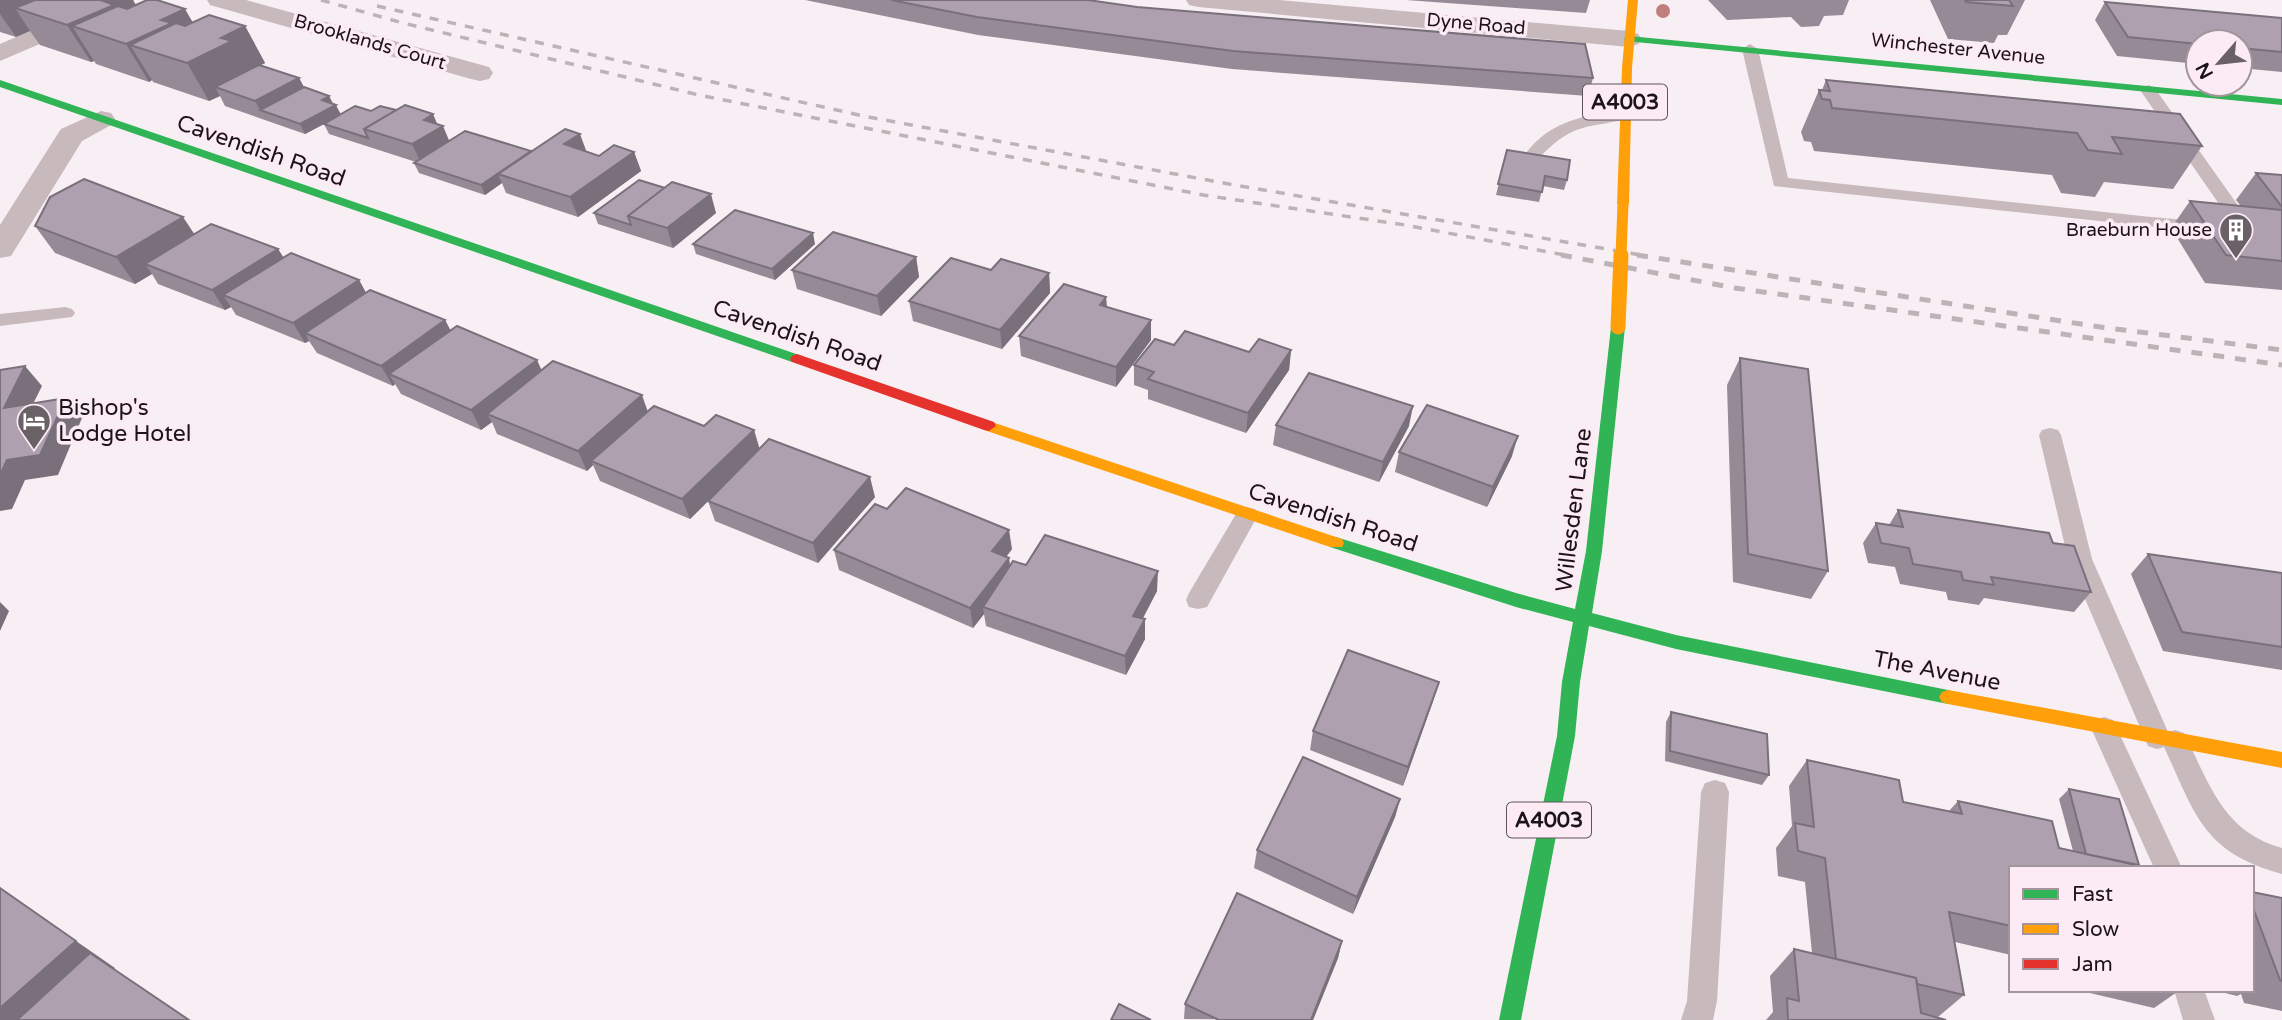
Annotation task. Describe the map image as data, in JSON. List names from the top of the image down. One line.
{"streets":{"street":["Dyne Road","Brooklands Court","Winchester Avenue","A4003","Cavendish Road","Willesden Lane","The Avenue"]},"crossings":[["Dyne Road","Winchester Avenue"],["Dyne Road","Willesden Lane"],["Winchester Avenue","Willesden Lane"],["Cavendish Road","Willesden Lane"],["Cavendish Road","The Avenue"],["Willesden Lane","The Avenue"]],"places":{"building":["Braeburn House"],"hotel":["Bishop's Lodge Hotel"]},"legend":["Fast","Slow","Jam"],"north":"bottom left"}
